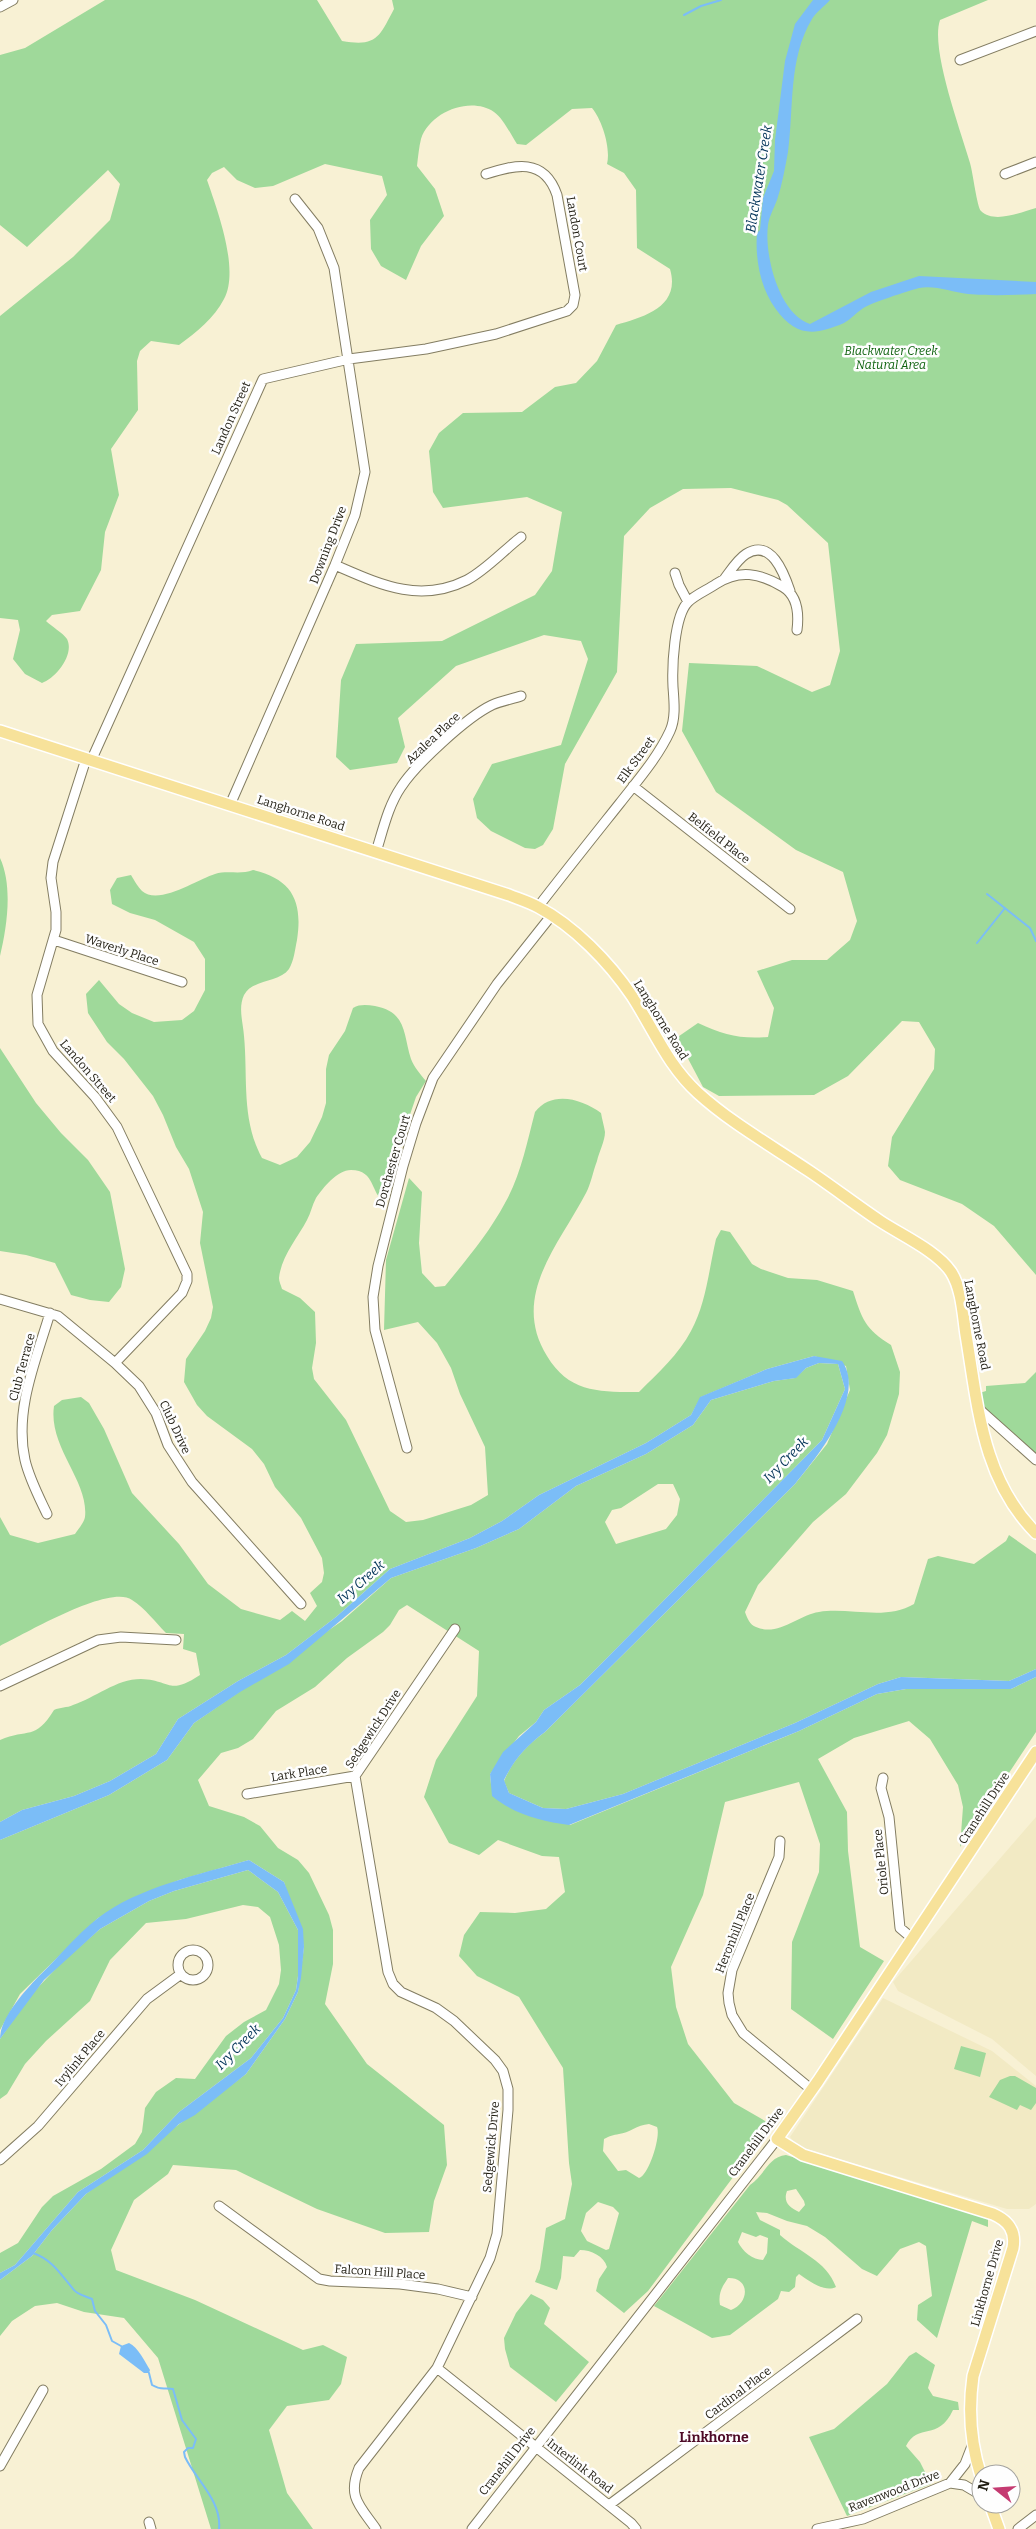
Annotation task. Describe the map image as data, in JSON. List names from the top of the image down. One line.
{"streets":{"main road":["Langhorne Road","Cranehill Drive","Linkhorne Drive"],"street":["Landon Court","Landon Street","Downing Drive","Azalea Place","Elk Street","Belfield Place","Waverly Place","Dorchester Court","Club Terrace","Club Drive","Sedgewick Drive","Lark Place","Oriole Place","Heronhill Place","Ivylink Place","Falcon Hill Place","Cardinal Place","Interlink Road","Ravenwood Drive"]},"crossings":[["Landon Court","Landon Street"],["Landon Street","Downing Drive"],["Landon Street","Langhorne Road"],["Landon Street","Waverly Place"],["Landon Street","Club Drive"],["Downing Drive","Langhorne Road"],["Azalea Place","Langhorne Road"],["Elk Street","Langhorne Road"],["Elk Street","Belfield Place"],["Langhorne Road","Dorchester Court"],["Club Terrace","Club Drive"],["Sedgewick Drive","Lark Place"],["Sedgewick Drive","Falcon Hill Place"],["Sedgewick Drive","Interlink Road"],["Cranehill Drive","Oriole Place"],["Cranehill Drive","Heronhill Place"],["Cranehill Drive","Linkhorne Drive"],["Cranehill Drive","Interlink Road"],["Linkhorne Drive","Ravenwood Drive"],["Cardinal Place","Interlink Road"]],"districts":["Linkhorne"],"water":["Blackwater Creek","Ivy Creek"],"parks":["Blackwater Creek Natural Area"],"north":"left"}
